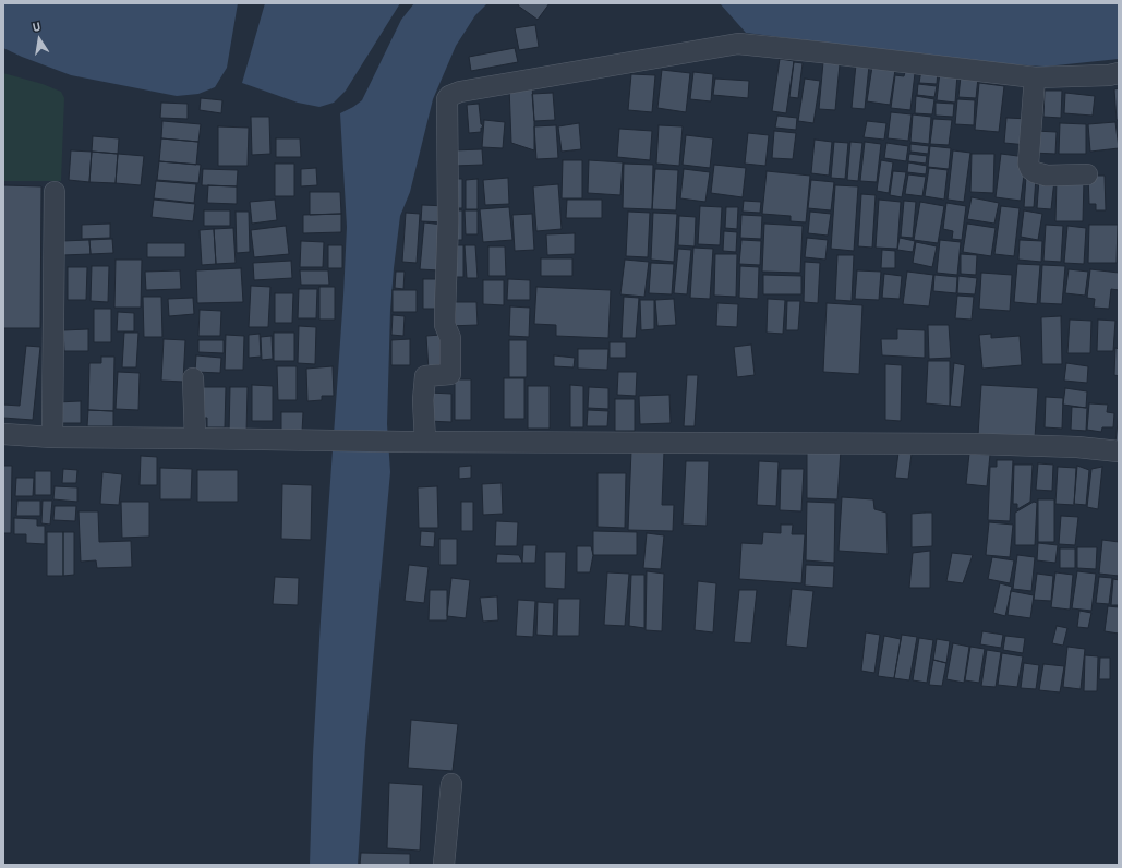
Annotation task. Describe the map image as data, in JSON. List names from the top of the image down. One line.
{"north":"top"}
